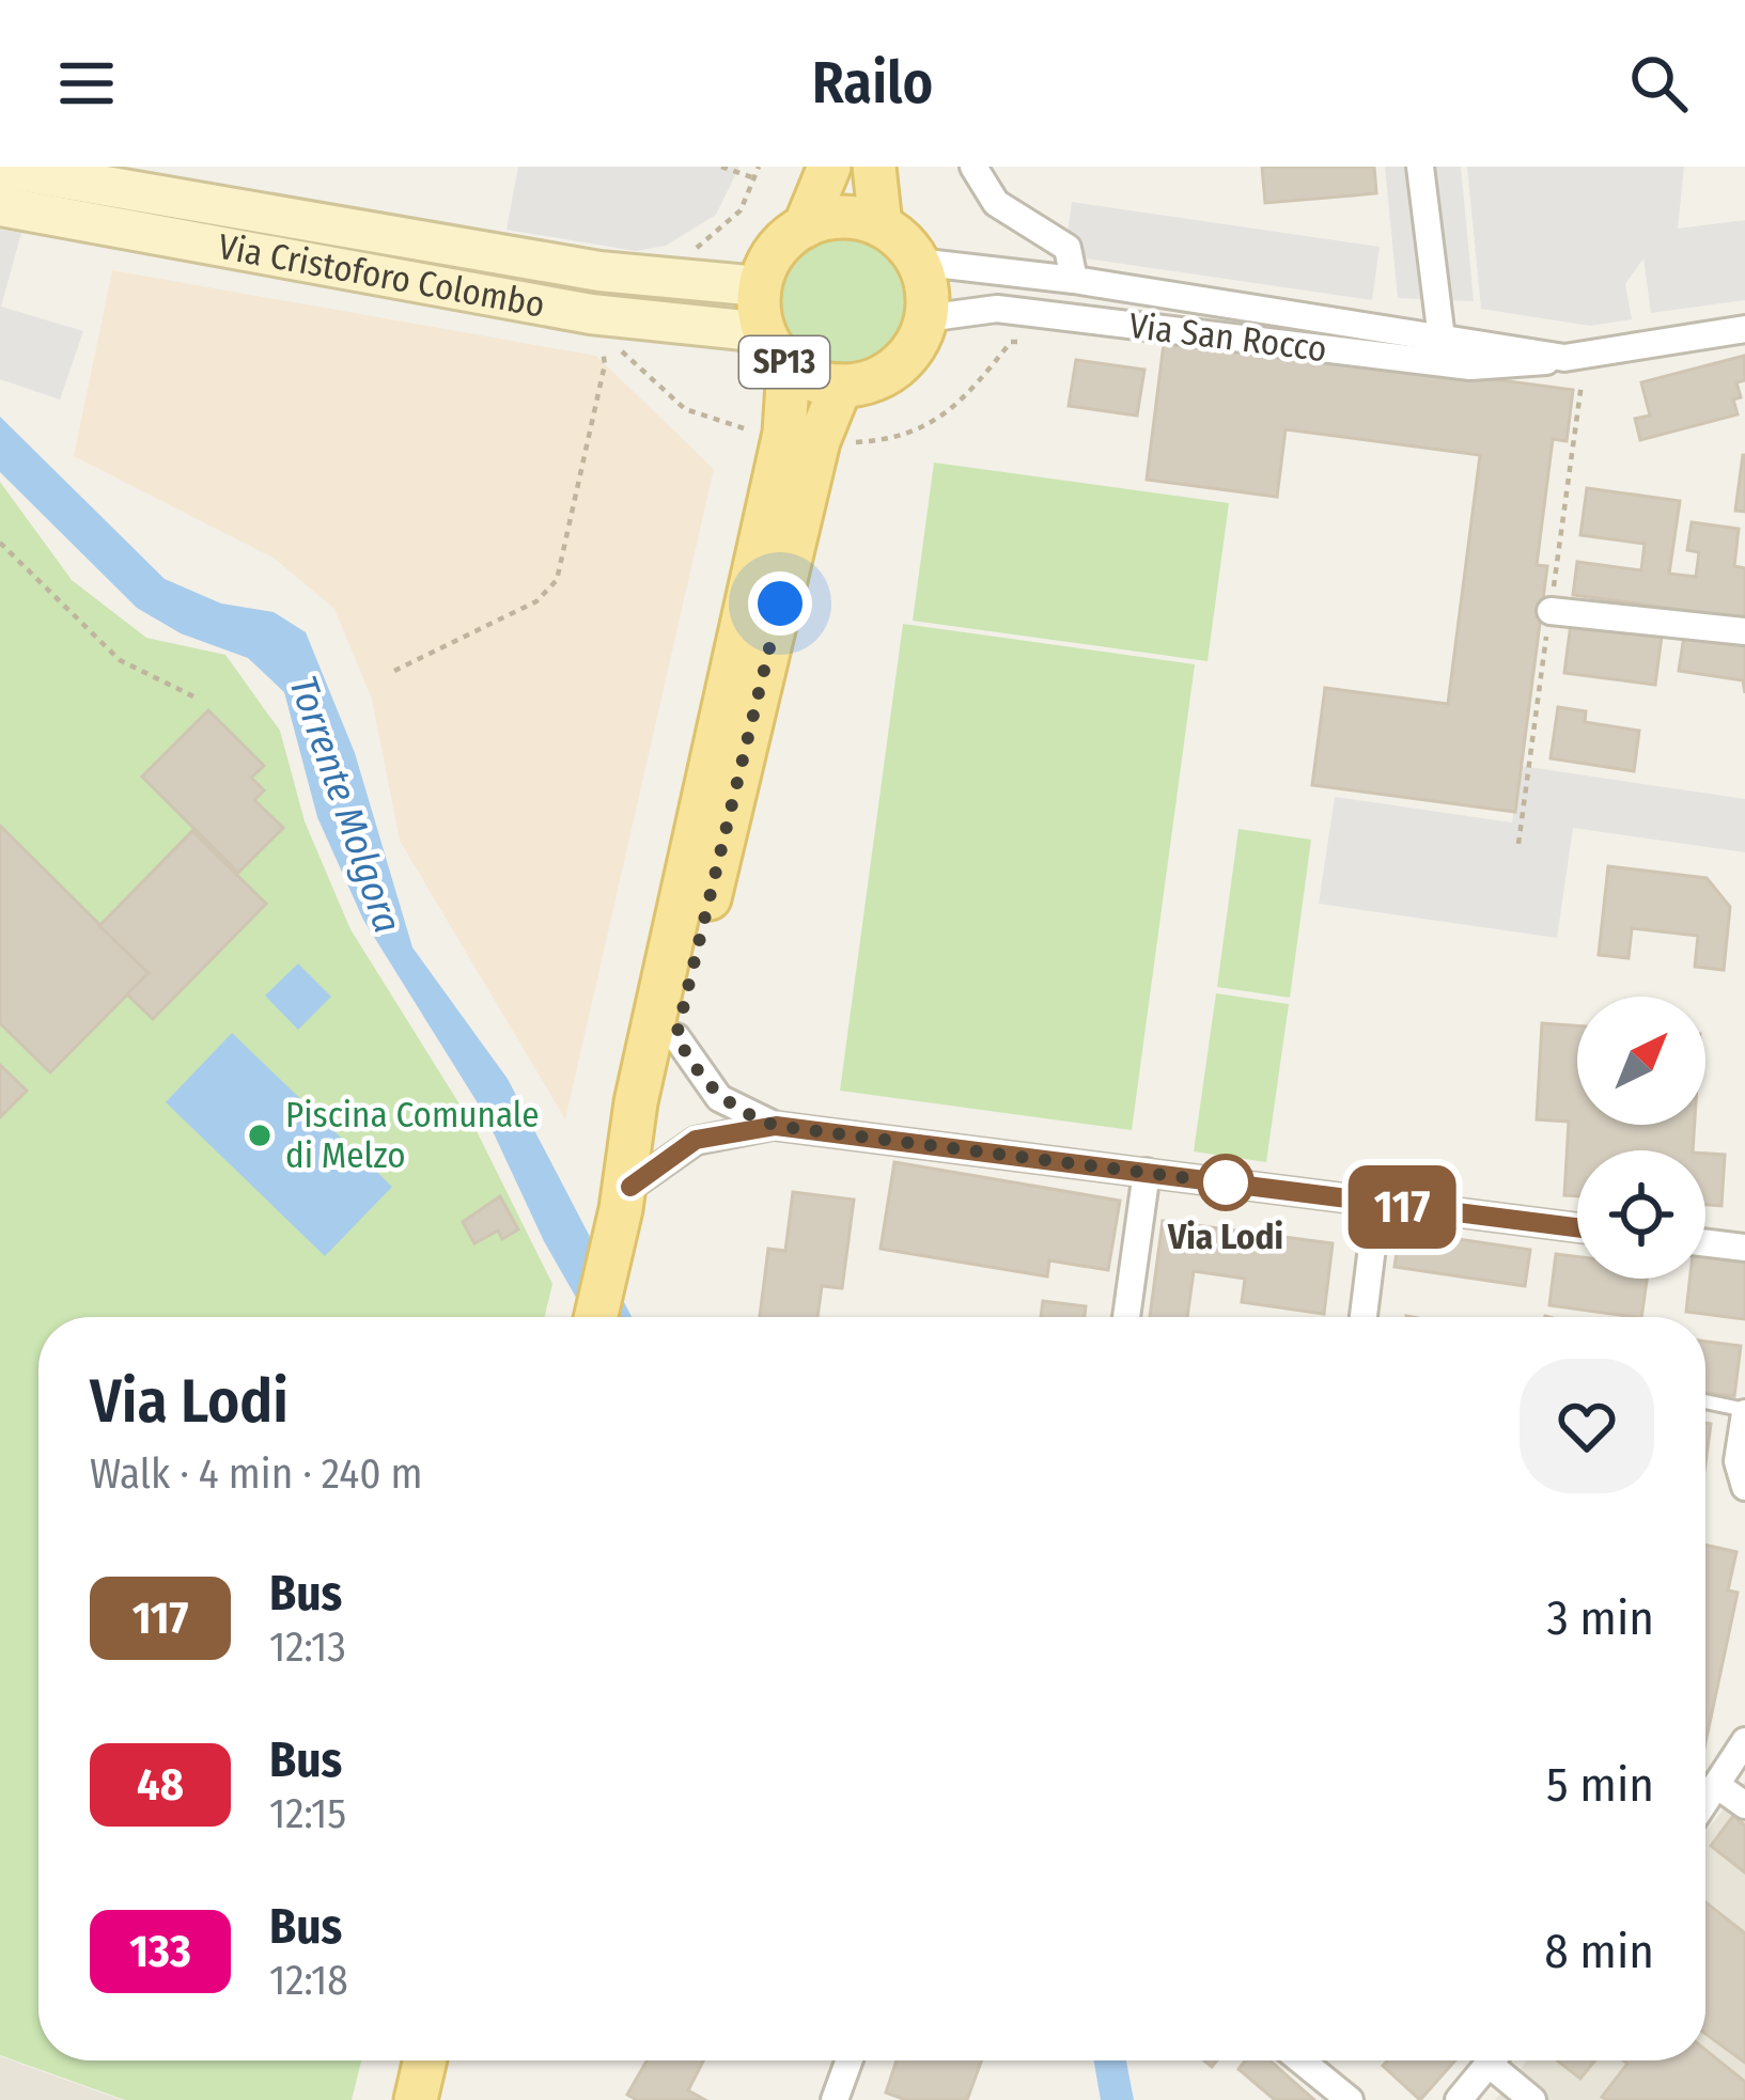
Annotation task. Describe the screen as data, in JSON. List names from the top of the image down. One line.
{"streets":{"main road":["SP13"],"street":["Via Cristoforo Colombo","Via San Rocco"]},"crossings":[["Via Cristoforo Colombo","Via San Rocco"],["Via Cristoforo Colombo","SP13"],["Via San Rocco","SP13"]],"water":["Torrente Molgora"],"places":["Piscina Comunale di Melzo","Via Lodi"],"lines":["bus line 117"],"north":"top right","page":{"header":"Railo","on_map":"117","heading":["Via Lodi","Walk · 4 min · 240 m"],"list":[{"mark":"117","name":"Bus","note":"12:13","value":"3 min"},{"mark":"48","name":"Bus","note":"12:15","value":"5 min"},{"mark":"133","name":"Bus","note":"12:18","value":"8 min"}]}}
